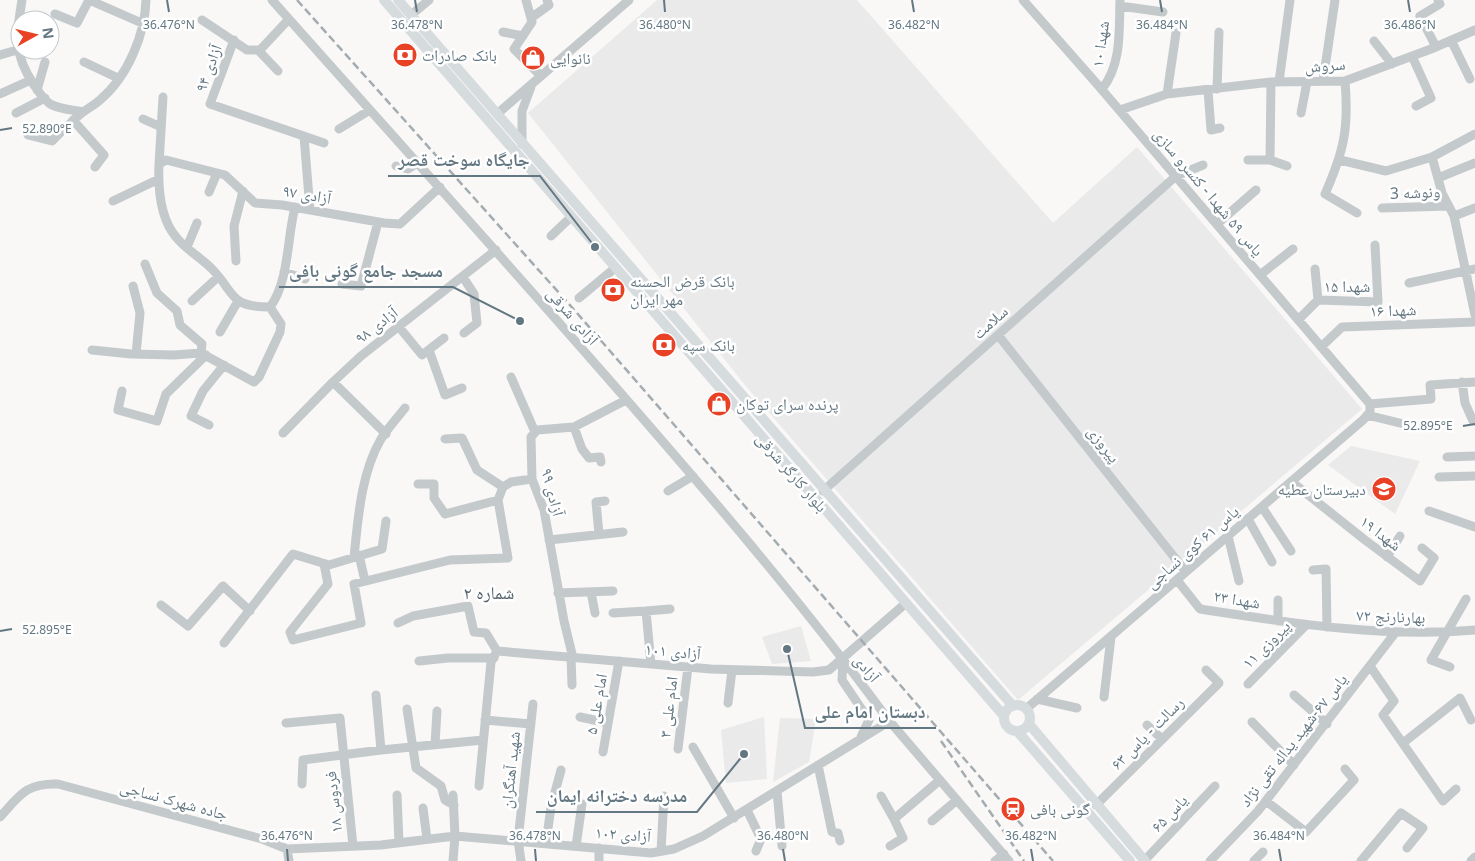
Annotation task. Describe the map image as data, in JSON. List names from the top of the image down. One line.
{"streets":{"main road":["بلوار کارگر شرقی"],"street":["شهدا ۱۰","سروش","آزادی ۹۴","یاس ۵۹ شهدا - کنسرو سازی","ونوشه 3","آزادی ۹۷","شهدا ۱۵","شهدا ۱۶","آزادی شرقی","سلامت","آزادی ۹۸","پیروزی","آزادی ٩٩","شهدا ۱۹","یاس ۶۱ کوی نساجی","شهدا ۲۳","بهارنارنج ۷۲","پیروزی ۱۱","آزادی ۱۰۱","آزادی","امام علی ۵","امام علی ۳","رسالت - یاس ۶۳","یاس ۶۷-شهید یداله تقی نژاد","شهید آهنگران","جاده شهرک نساجی","فردوس ۱۸","یاس ۶۵","آزادی ۱۰۲"]},"crossings":[["شهدا ۱۰","یاس ۵۹ شهدا - کنسرو سازی"],["سروش","یاس ۵۹ شهدا - کنسرو سازی"],["یاس ۵۹ شهدا - کنسرو سازی","شهدا ۱۵"],["یاس ۵۹ شهدا - کنسرو سازی","شهدا ۱۶"],["یاس ۵۹ شهدا - کنسرو سازی","سلامت"],["آزادی ۹۷","آزادی شرقی"],["آزادی شرقی","آزادی ۹۸"],["آزادی شرقی","آزادی ۱۰۱"],["آزادی شرقی","آزادی"],["سلامت","پیروزی"],["سلامت","بلوار کارگر شرقی"],["پیروزی","یاس ۶۱ کوی نساجی"],["بلوار کارگر شرقی","یاس ۶۱ کوی نساجی"],["بلوار کارگر شرقی","آزادی ۱۰۱"],["آزادی ٩٩","آزادی ۱۰۱"],["شهدا ۱۹","یاس ۶۱ کوی نساجی"],["یاس ۶۱ کوی نساجی","شهدا ۲۳"],["شهدا ۲۳","بهارنارنج ۷۲"],["شهدا ۲۳","پیروزی ۱۱"],["بهارنارنج ۷۲","پیروزی ۱۱"],["بهارنارنج ۷۲","یاس ۶۷-شهید یداله تقی نژاد"],["آزادی ۱۰۱","آزادی"],["آزادی ۱۰۱","امام علی ۵"],["آزادی ۱۰۱","امام علی ۳"],["آزادی ۱۰۱","شهید آهنگران"],["آزادی","آزادی ۱۰۲"],["شهید آهنگران","آزادی ۱۰۲"],["جاده شهرک نساجی","فردوس ۱۸"],["جاده شهرک نساجی","آزادی ۱۰۲"],["فردوس ۱۸","آزادی ۱۰۲"]],"districts":["شماره ۲"],"places":{"bank":["بانک صادرات","بانک قرض الحسنه مهر ایران","بانک سپه"],"shop":["نانوایی","پرنده سرای توکان"],"other":["جایگاه سوخت قصر","مسجد جامع گونی بافی","دبستان امام علی","مدرسه دخترانه ایمان"],"school or university":["دبیرستان عطیه"],"station":["گونی بافی"]},"north":"right","coordinates":["36.476°N","36.478°N","36.480°N","36.482°N","36.484°N","36.486°N","52.890°E","52.895°E"]}
